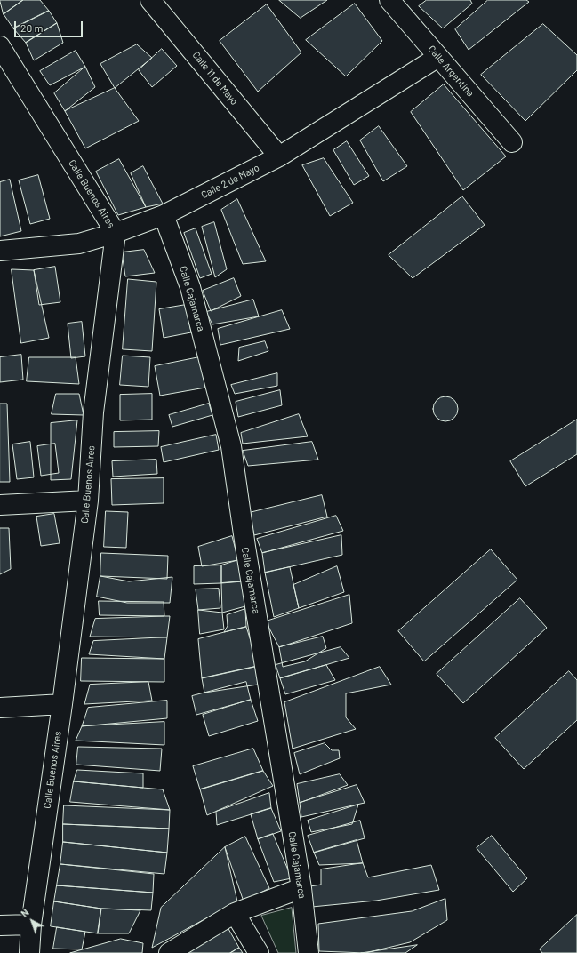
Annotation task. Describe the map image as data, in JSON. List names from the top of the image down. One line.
{"streets":{"street":["Calle Argentina","Calle 11 de Mayo","Calle 2 de Mayo","Calle Buenos Aires","Calle Cajamarca"]},"crossings":[["Calle Argentina","Calle 2 de Mayo"],["Calle 11 de Mayo","Calle 2 de Mayo"],["Calle 2 de Mayo","Calle Buenos Aires"],["Calle 2 de Mayo","Calle Cajamarca"]],"scale_bar":"20 m","north":"top left"}
